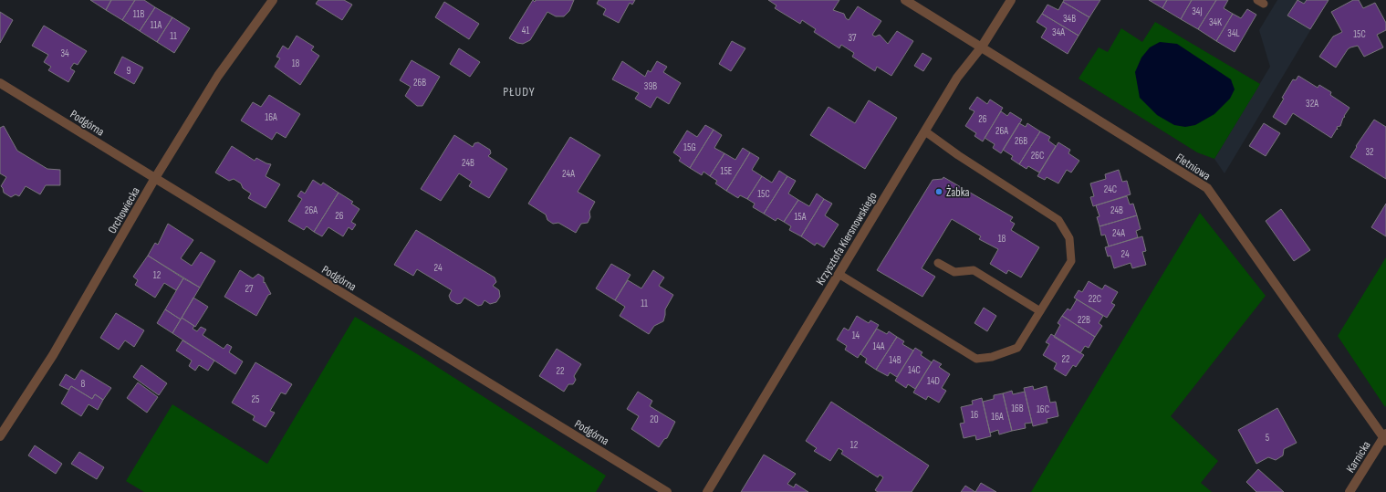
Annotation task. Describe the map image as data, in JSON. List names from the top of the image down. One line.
{"streets":{"street":["Podgórna","Fletniowa","Orchowiecka","Krzysztofa Kiersnowskiego","Karnicka"]},"crossings":[["Podgórna","Orchowiecka"],["Fletniowa","Krzysztofa Kiersnowskiego"],["Fletniowa","Karnicka"]],"districts":["PŁUDY"],"places":["Żabka"],"house_numbers":["34J","11B","34B","34K","11A","41","34A","34L","15C","11","37","34","18","9","26B","39B","32A","16A","26","26A","26B","15G","32","26C","24B","15E","24A","24C","15C","26A","24B","26","15A","24A","18","24","24","12","27","22C","11","22B","14","14A","22","14B","14C","22","14D","8","25","16B","16C","16","16A","20","5","12"]}
